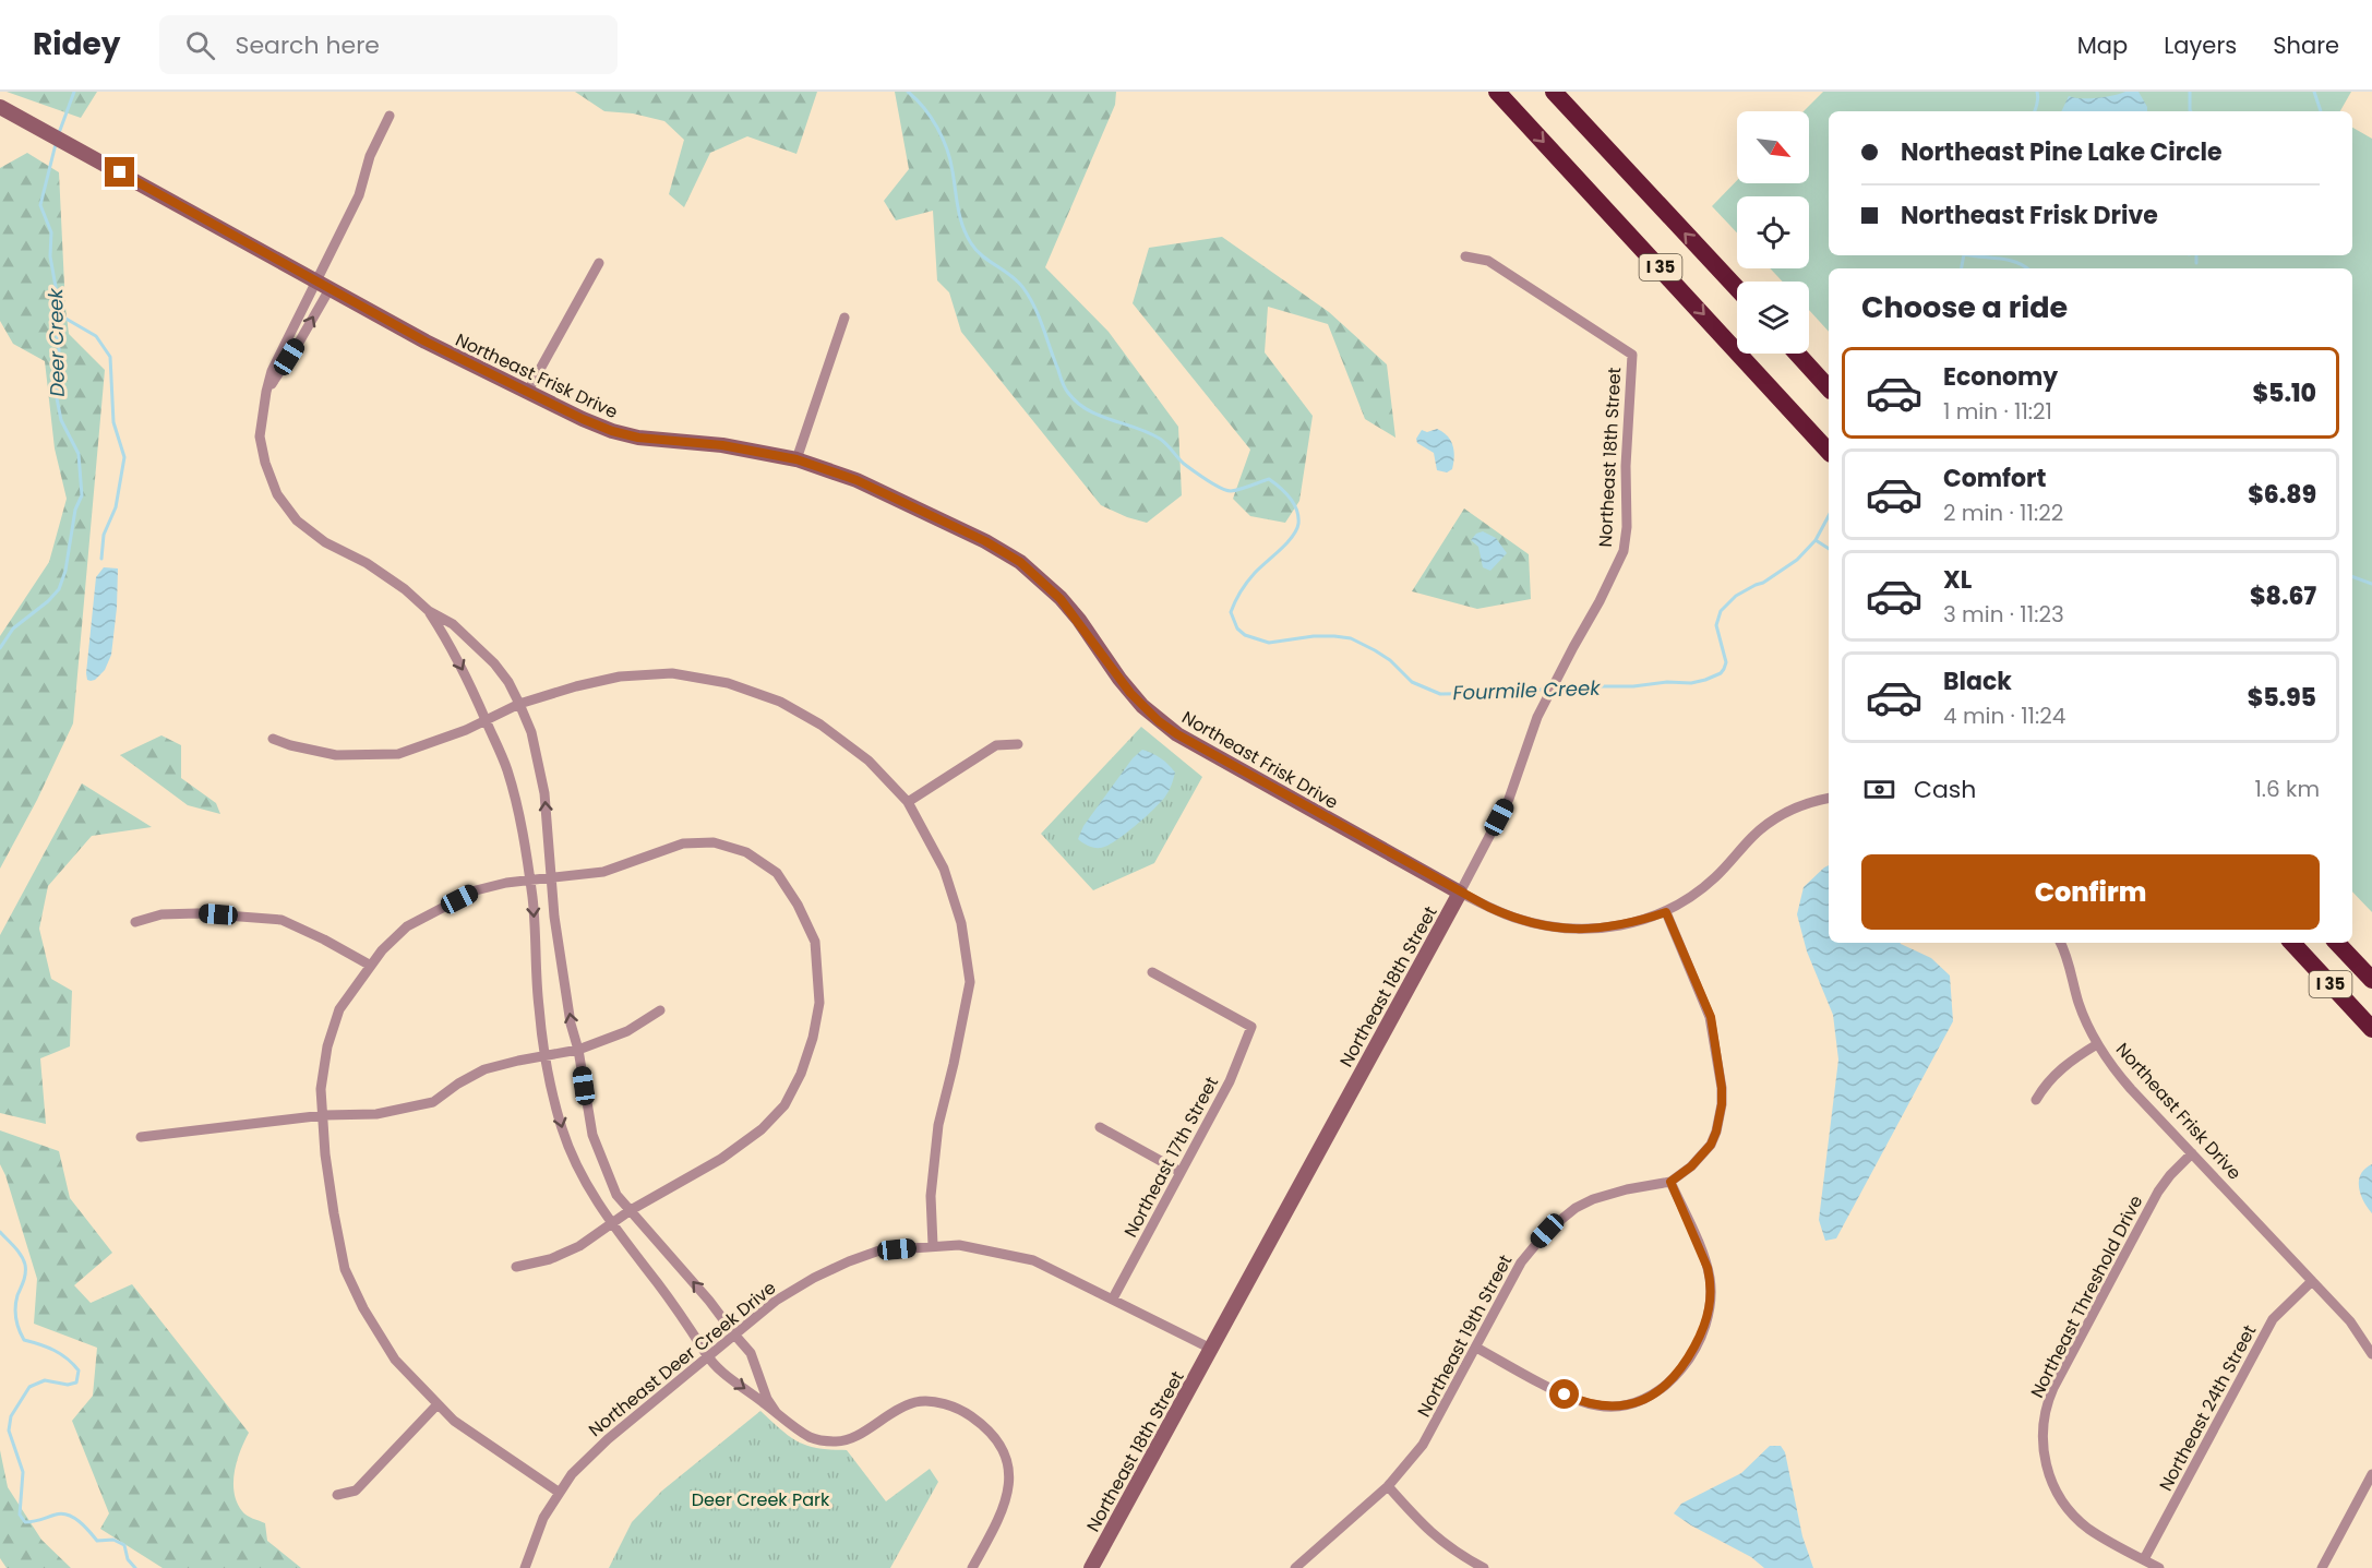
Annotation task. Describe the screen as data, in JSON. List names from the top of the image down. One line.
{"streets":{"highway":["I 35"],"street":["Northeast Frisk Drive","Northeast 18th Street","Northeast 17th Street","Northeast Threshold Drive","Northeast 19th Street","Northeast Deer Creek Drive","Northeast 24th Street"]},"crossings":[["Northeast Frisk Drive","Northeast 18th Street"],["Northeast Frisk Drive","Northeast Threshold Drive"],["Northeast Frisk Drive","Northeast 19th Street"],["Northeast Frisk Drive","Northeast 24th Street"],["Northeast 18th Street","Northeast Deer Creek Drive"],["Northeast 17th Street","Northeast Deer Creek Drive"],["Northeast Threshold Drive","Northeast 24th Street"]],"water":["Deer Creek","Fourmile Creek"],"parks":["Deer Creek Park"],"north":"bottom right","page":{"header":"Ridey","search":"Search here","nav":["Map","Layers","Share"],"banner":["Northeast Pine Lake Circle","Northeast Frisk Drive"],"heading":"Choose a ride","list":[{"name":"Economy","note":"1 min · 11:21","value":"$5.10"},{"name":"Comfort","note":"2 min · 11:22","value":"$6.89"},{"name":"XL","note":"3 min · 11:23","value":"$8.67"},{"name":"Black","note":"4 min · 11:24","value":"$5.95"}],"pay":["Cash","1.6 km"],"buttons":"Confirm"}}
